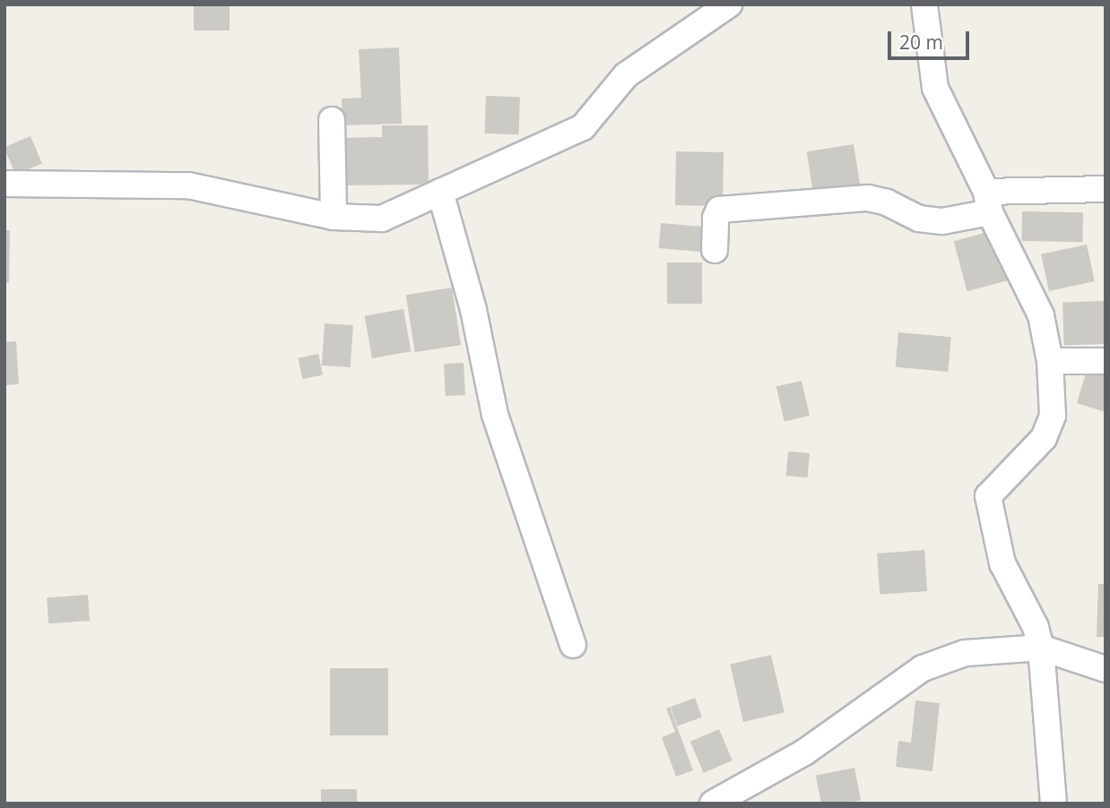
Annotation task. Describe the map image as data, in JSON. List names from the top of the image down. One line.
{"scale_bar":"20 m"}
